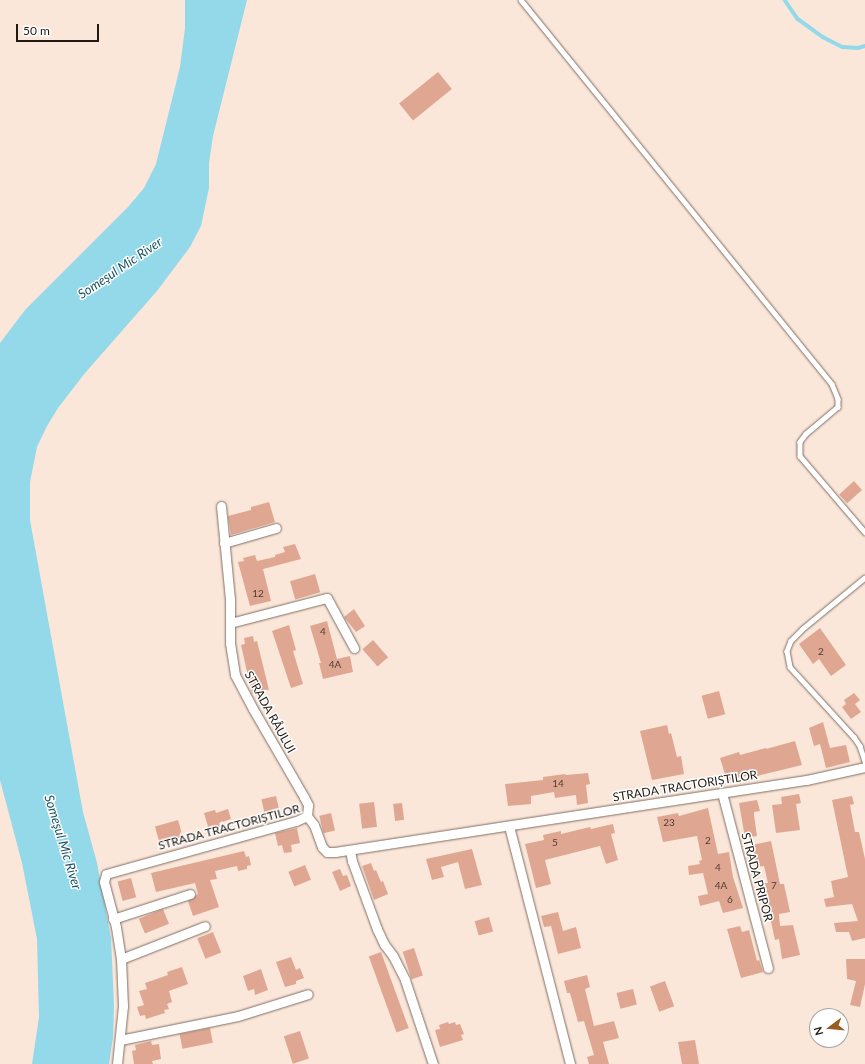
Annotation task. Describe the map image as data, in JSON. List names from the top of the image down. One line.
{"streets":{"street":["STRADA RÂULUI","STRADA TRACTORIȘTILOR","STRADA PRIPOR"]},"crossings":[["STRADA RÂULUI","STRADA TRACTORIȘTILOR"],["STRADA TRACTORIȘTILOR","STRADA PRIPOR"]],"water":["Someşul Mic River"],"house_numbers":["12","4","2","4A","14","23","2","5","4","4A","7","6"],"scale_bar":"50 m","north":"left"}
